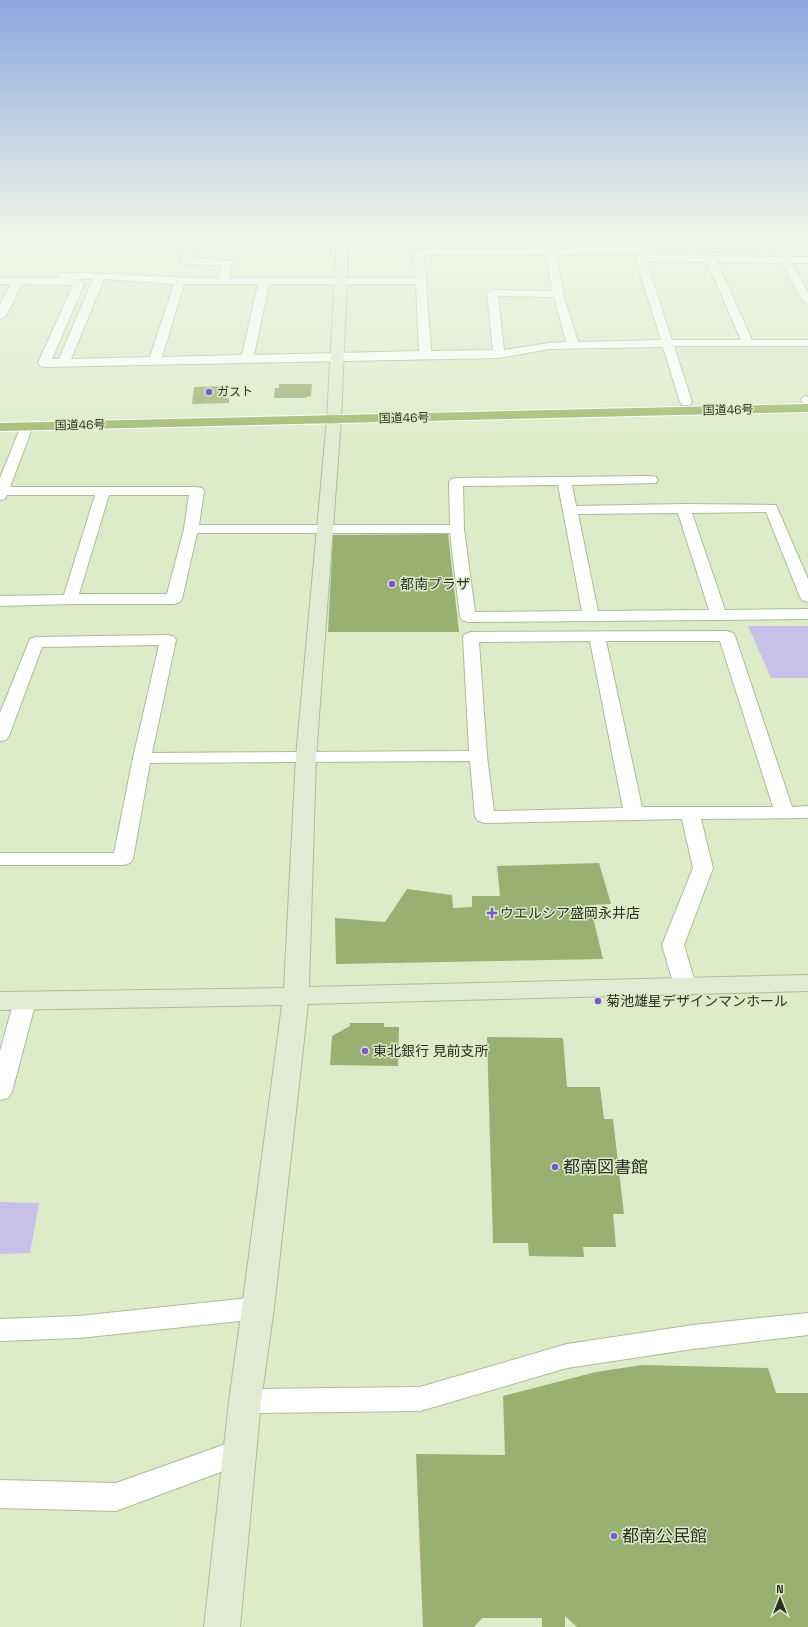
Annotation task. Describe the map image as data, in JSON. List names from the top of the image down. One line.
{"streets":{"highway":["国道46号"]},"places":{"other":["ガスト","都南プラザ","菊池雄星デザインマンホール","東北銀行 見前支所","都南図書館","都南公民館"],"health":["ウエルシア盛岡永井店"]},"north":"top"}
